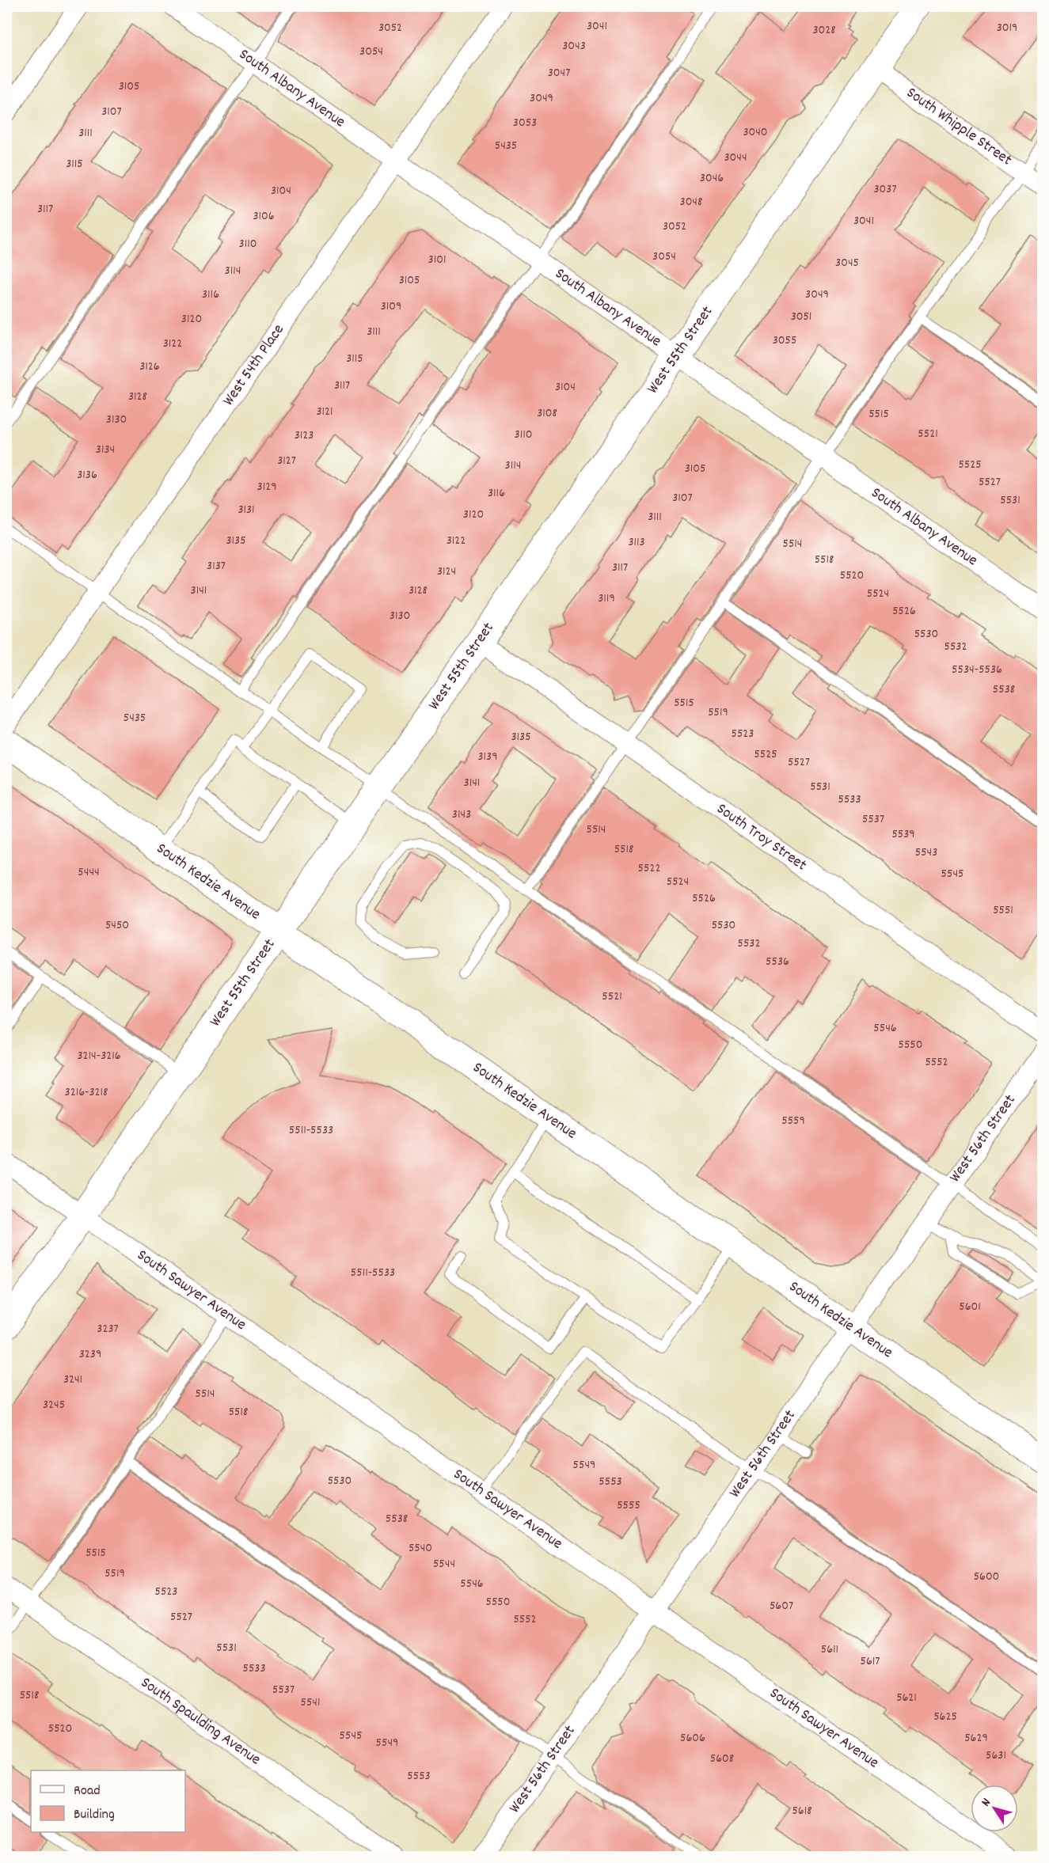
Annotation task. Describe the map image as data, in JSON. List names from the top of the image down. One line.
{"streets":{"main road":["West 55th Street","South Kedzie Avenue"],"street":["South Albany Avenue","South Whipple Street","West 54th Place","South Troy Street","West 56th Street","South Sawyer Avenue","South Spaulding Avenue"]},"crossings":[["South Albany Avenue","West 55th Street"],["South Albany Avenue","West 54th Place"],["South Whipple Street","West 55th Street"],["West 55th Street","South Troy Street"],["West 55th Street","South Kedzie Avenue"],["West 55th Street","South Sawyer Avenue"],["South Kedzie Avenue","West 56th Street"],["West 56th Street","South Sawyer Avenue"]],"house_numbers":["3041","3052","3019","3028","3043","3054","3047","3105","3049","3107","3053","3040","3111","5435","3044","3115","3046","3037","3104","3048","3117","3106","3041","3052","3110","3054","3101","3045","3114","3105","3116","3049","3109","3051","3120","3111","3055","3122","3115","3126","3117","3104","3128","3121","3108","5515","3130","5521","3110","3123","3134","3127","5525","3114","3105","3136","5527","3129","3116","3107","5531","3131","3120","3111","3135","3122","3113","5514","5518","3137","3117","3124","5520","3141","3128","5524","3119","5526","3130","5530","5532","5534-5536","5538","5515","5519","5435","5523","3135","5525","3139","5527","3141","5531","5533","3143","5537","5514","5539","5518","5543","5522","5444","5545","5524","5526","5551","5450","5530","5532","5536","5521","5546","5550","3214-3216","5552","3216-3218","5559","5511-5533","5511-5533","5601","3237","3239","3241","5514","3245","5518","5549","5530","5553","5555","5538","5540","5515","5544","5519","5600","5546","5523","5550","5607","5527","5552","5531","5611","5617","5533","5537","5518","5621","5541","5625","5520","5545","5606","5629","5549","5631","5608","5553","5618"],"legend":["Road","Building"],"north":"top left"}
